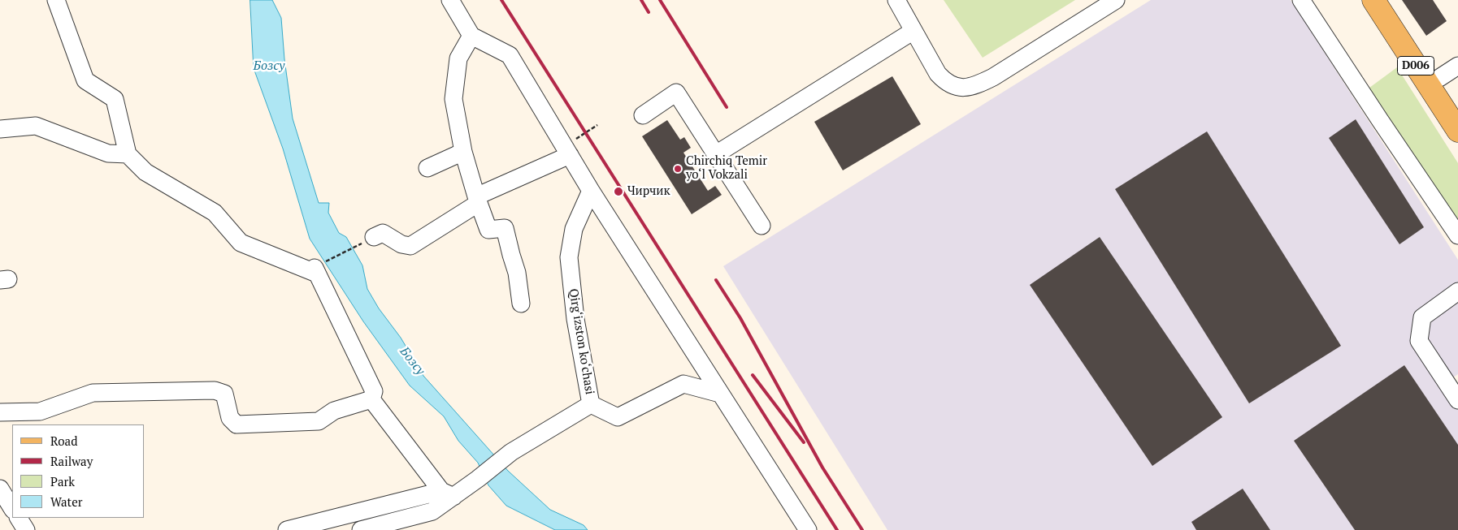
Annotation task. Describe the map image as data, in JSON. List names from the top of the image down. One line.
{"streets":{"main road":["D006"],"street":["Qirg‘izston ko‘chasi"]},"water":["Бозсу"],"places":["Chirchiq Temir yo‘l Vokzali","Чирчик"],"legend":["Road","Railway","Park","Water"]}
